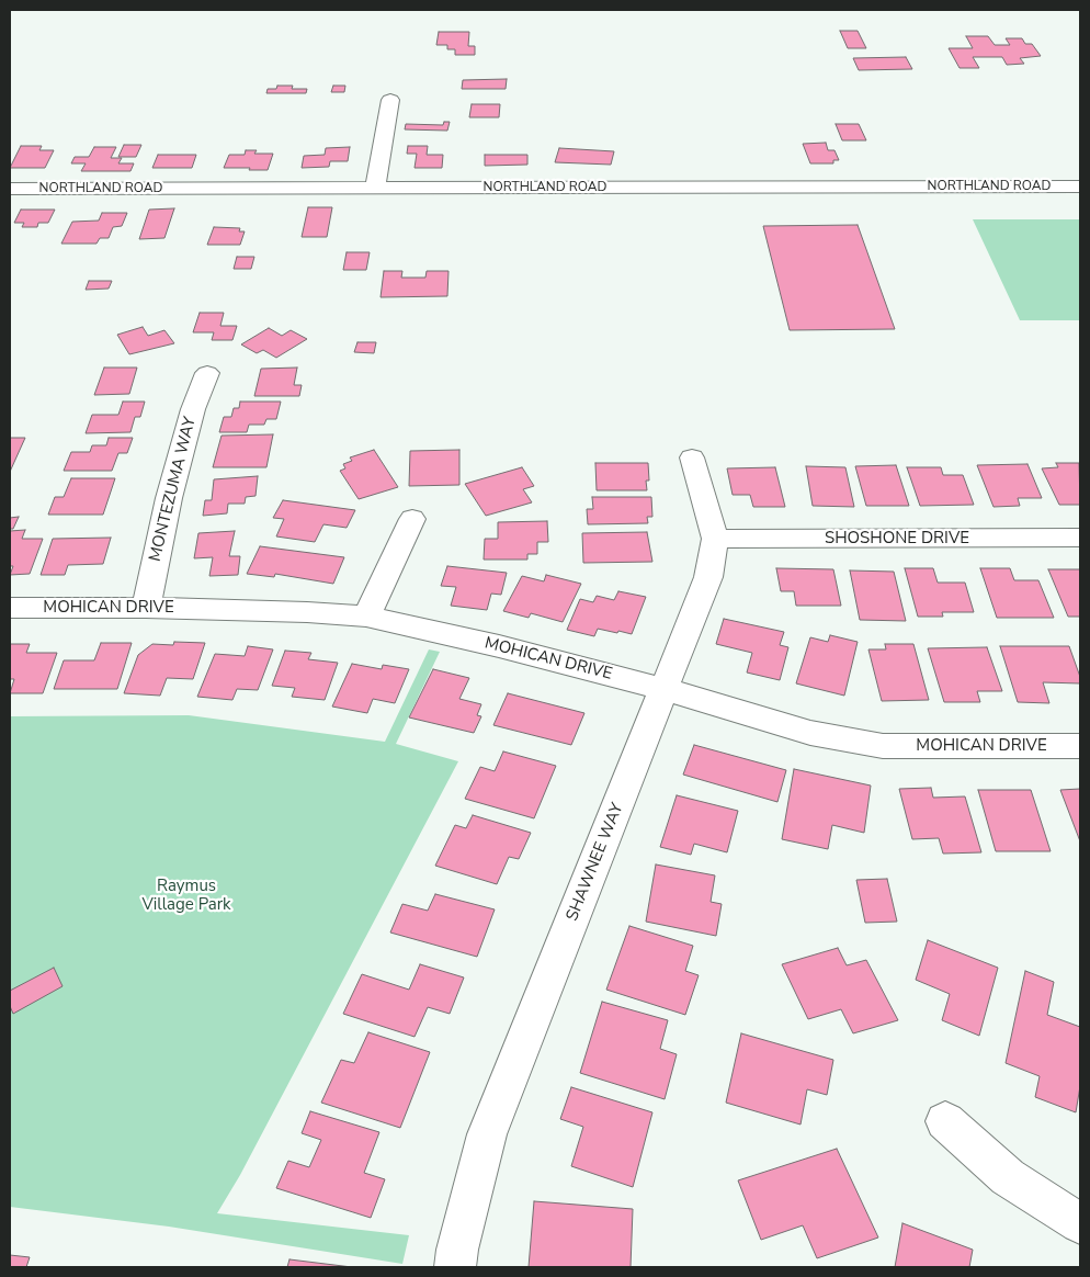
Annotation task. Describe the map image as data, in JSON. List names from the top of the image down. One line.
{"streets":{"street":["NORTHLAND ROAD","MONTEZUMA WAY","SHOSHONE DRIVE","MOHICAN DRIVE","SHAWNEE WAY"]},"crossings":[["MONTEZUMA WAY","MOHICAN DRIVE"],["SHOSHONE DRIVE","SHAWNEE WAY"],["MOHICAN DRIVE","SHAWNEE WAY"]],"parks":["Raymus Village Park"]}
